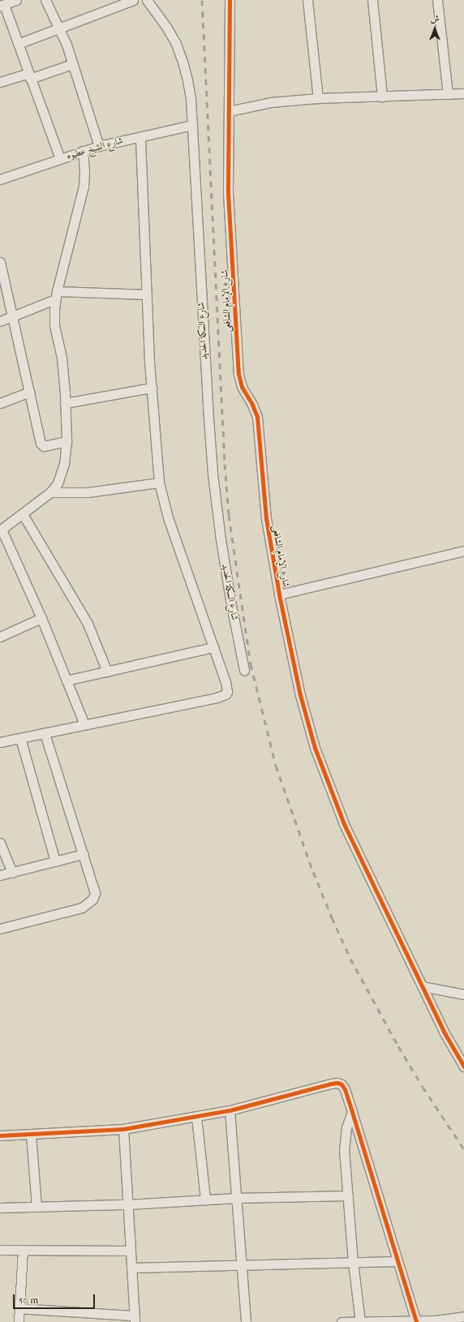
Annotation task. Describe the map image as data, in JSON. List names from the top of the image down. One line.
{"streets":{"street":["شارع الشيخ عطيوه","شارع الإمام الشافعى","شارع السكة الحديد"]},"crossings":[["شارع الشيخ عطيوه","شارع السكة الحديد"]],"scale_bar":"50 m","north":"top"}
